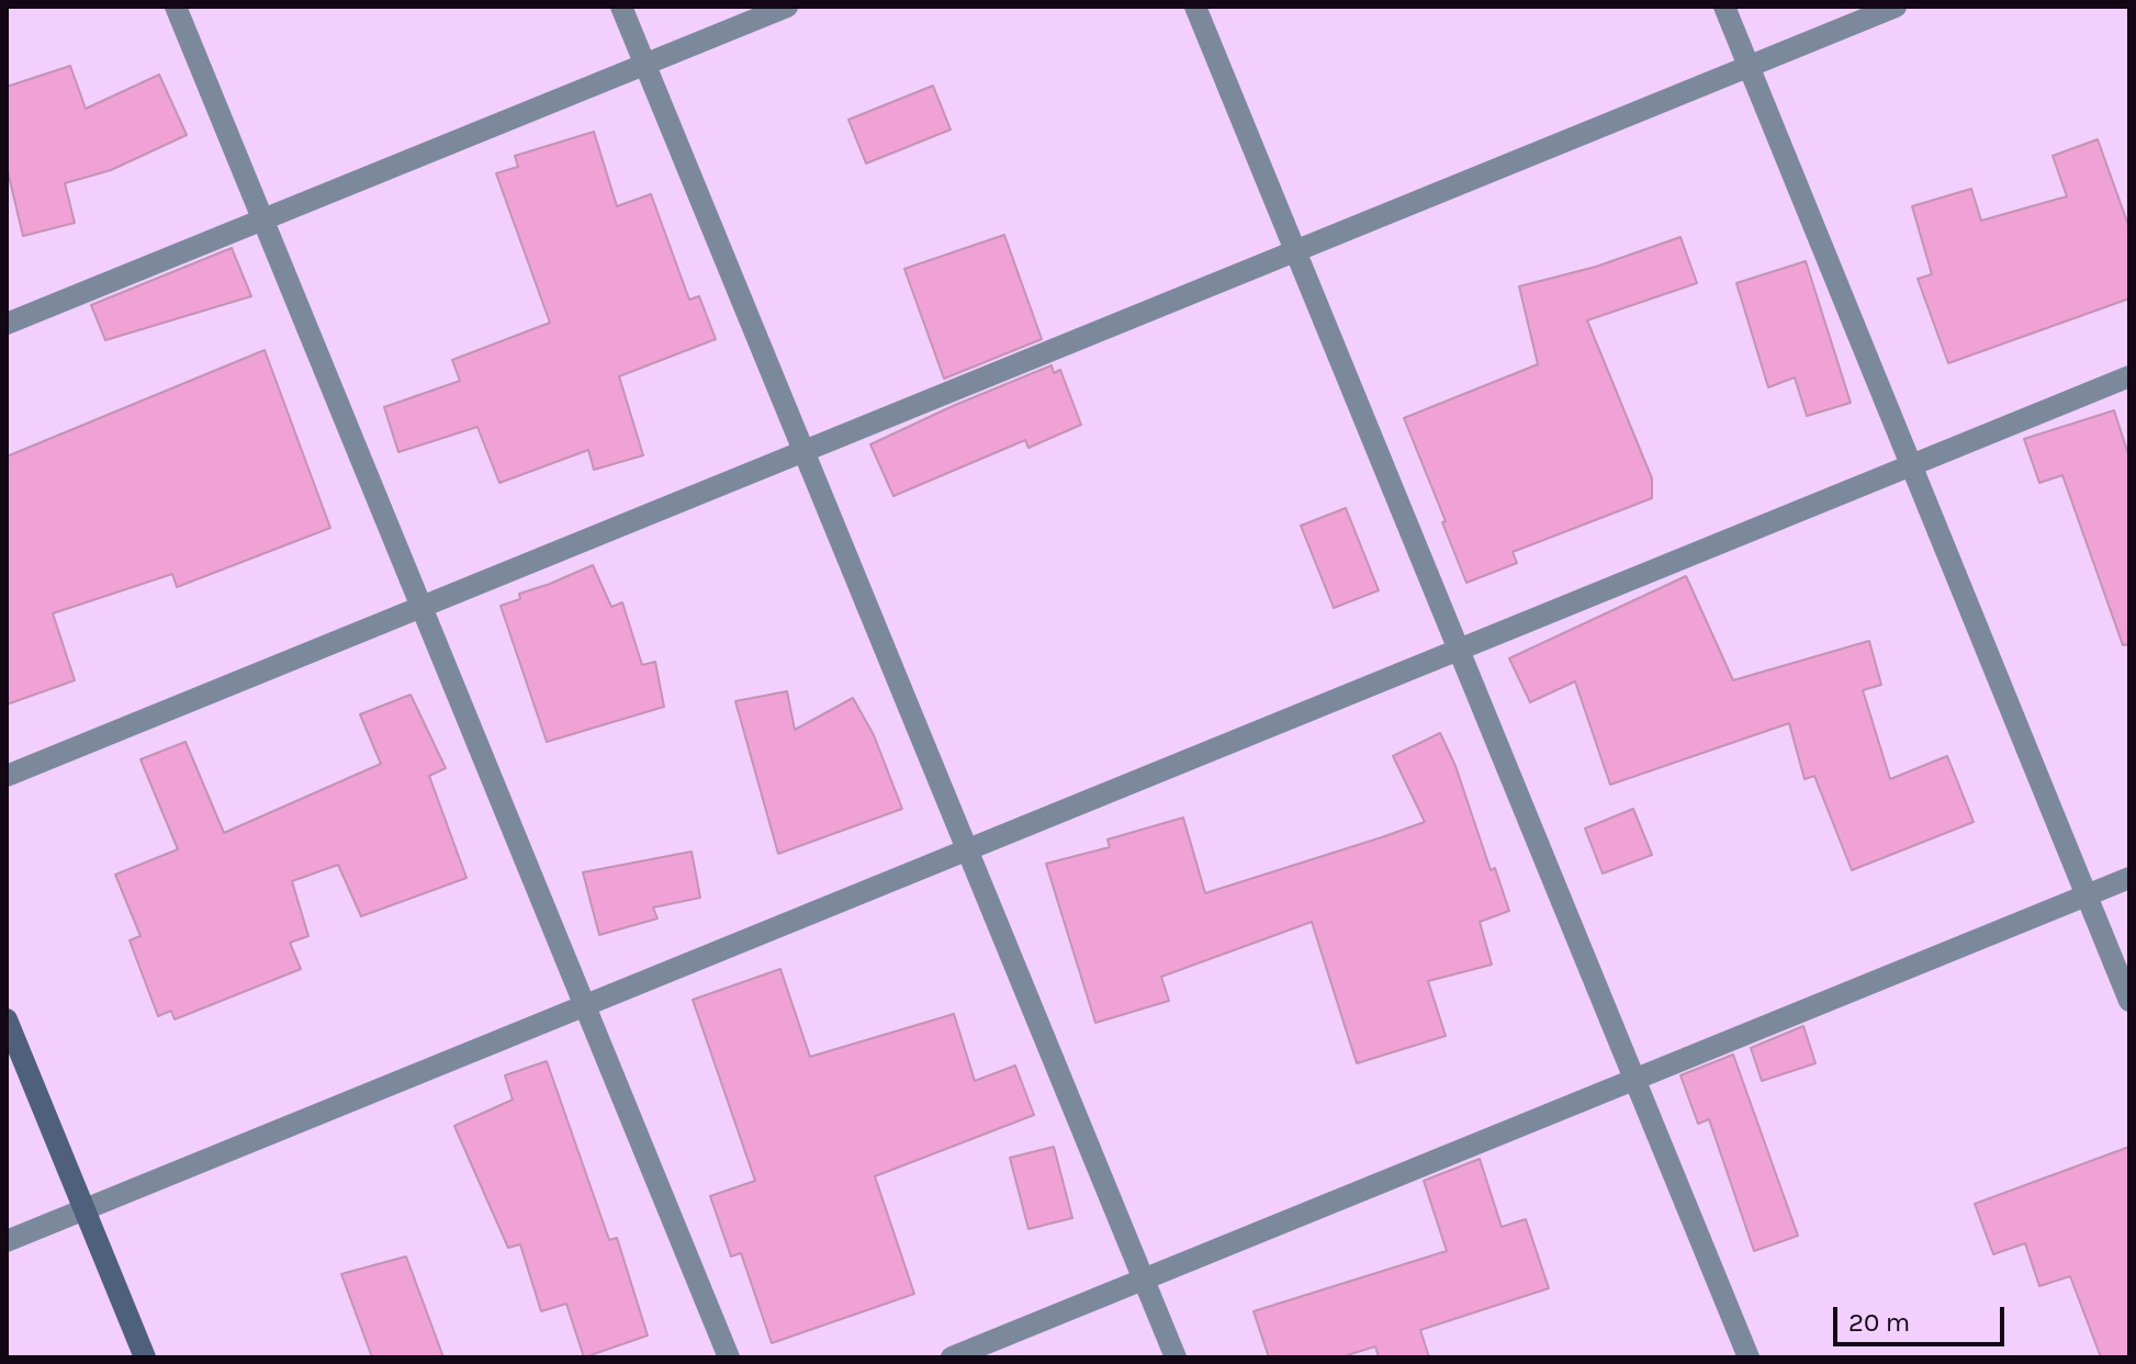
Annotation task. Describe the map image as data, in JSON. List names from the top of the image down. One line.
{"scale_bar":"20 m"}
